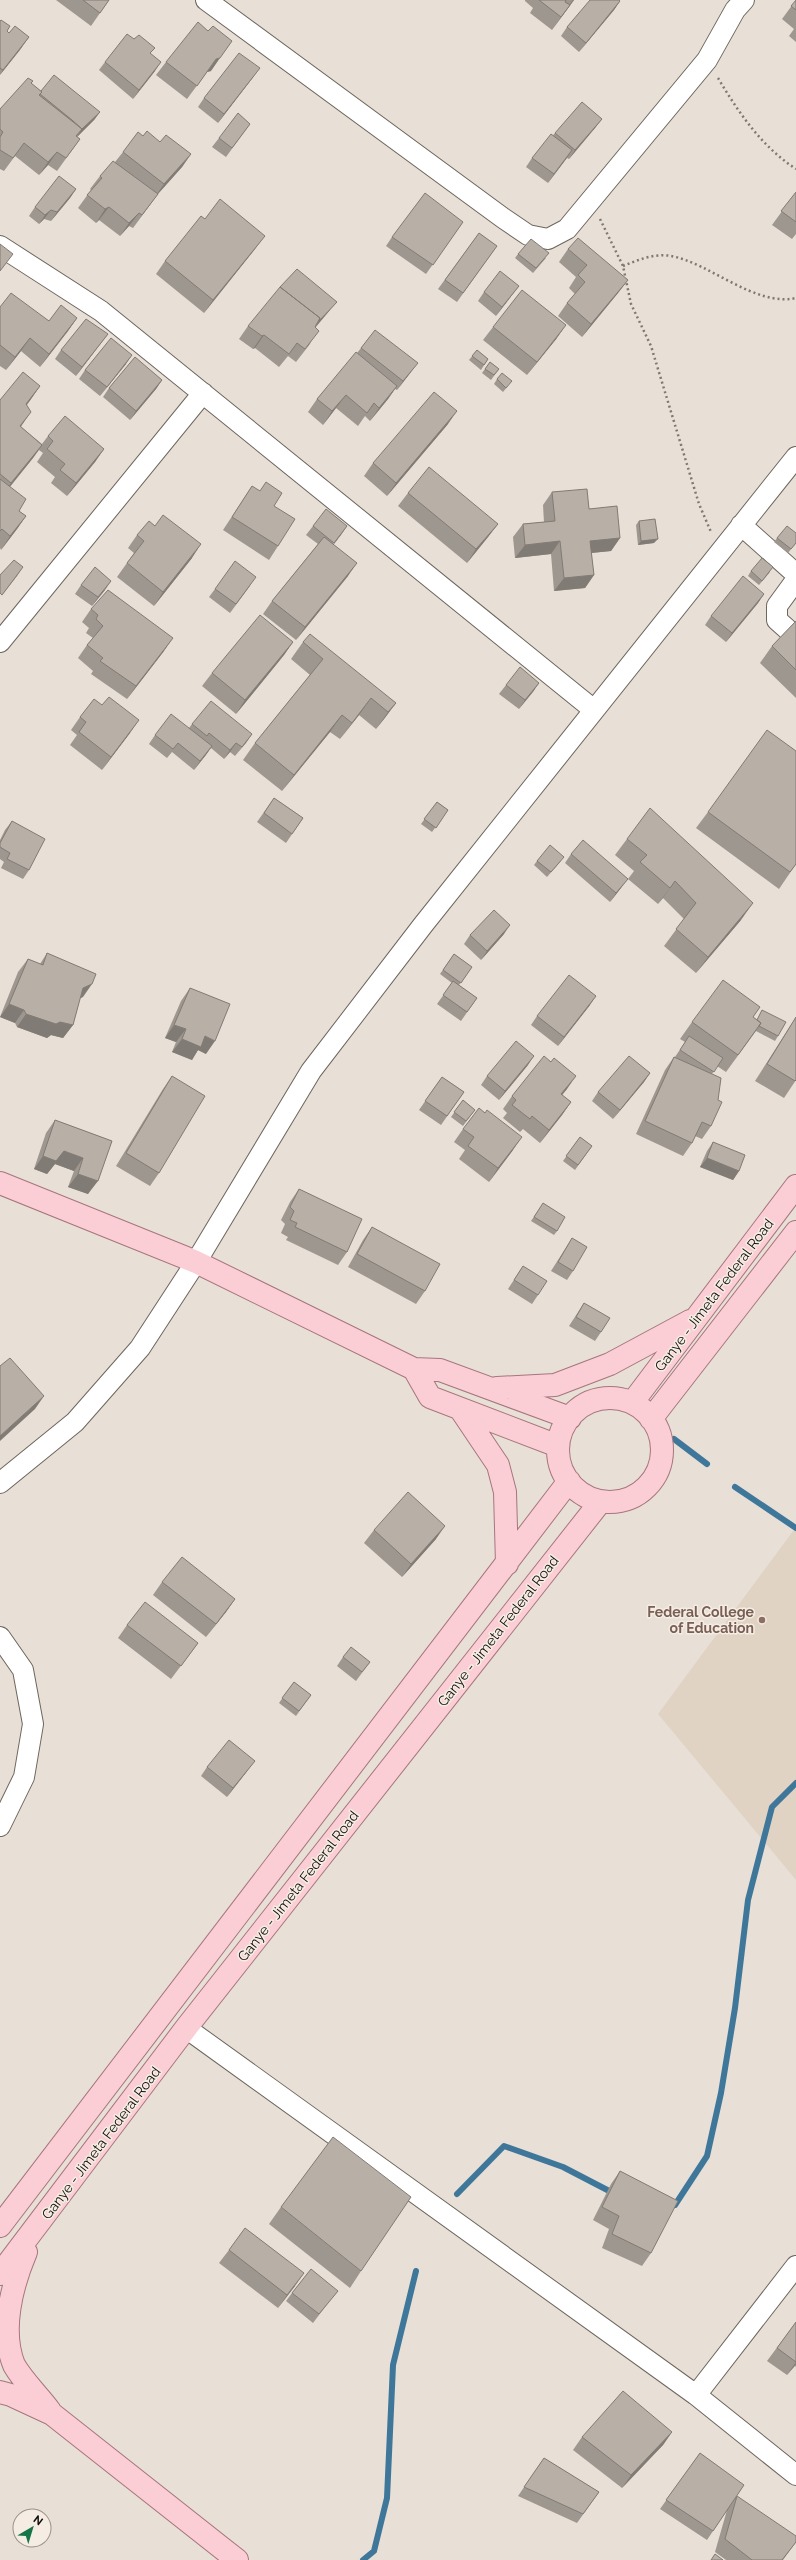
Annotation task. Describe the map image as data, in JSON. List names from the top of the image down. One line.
{"streets":{"main road":["Ganye - Jimeta Federal Road"]},"places":["Federal College of Education"],"north":"top right"}
